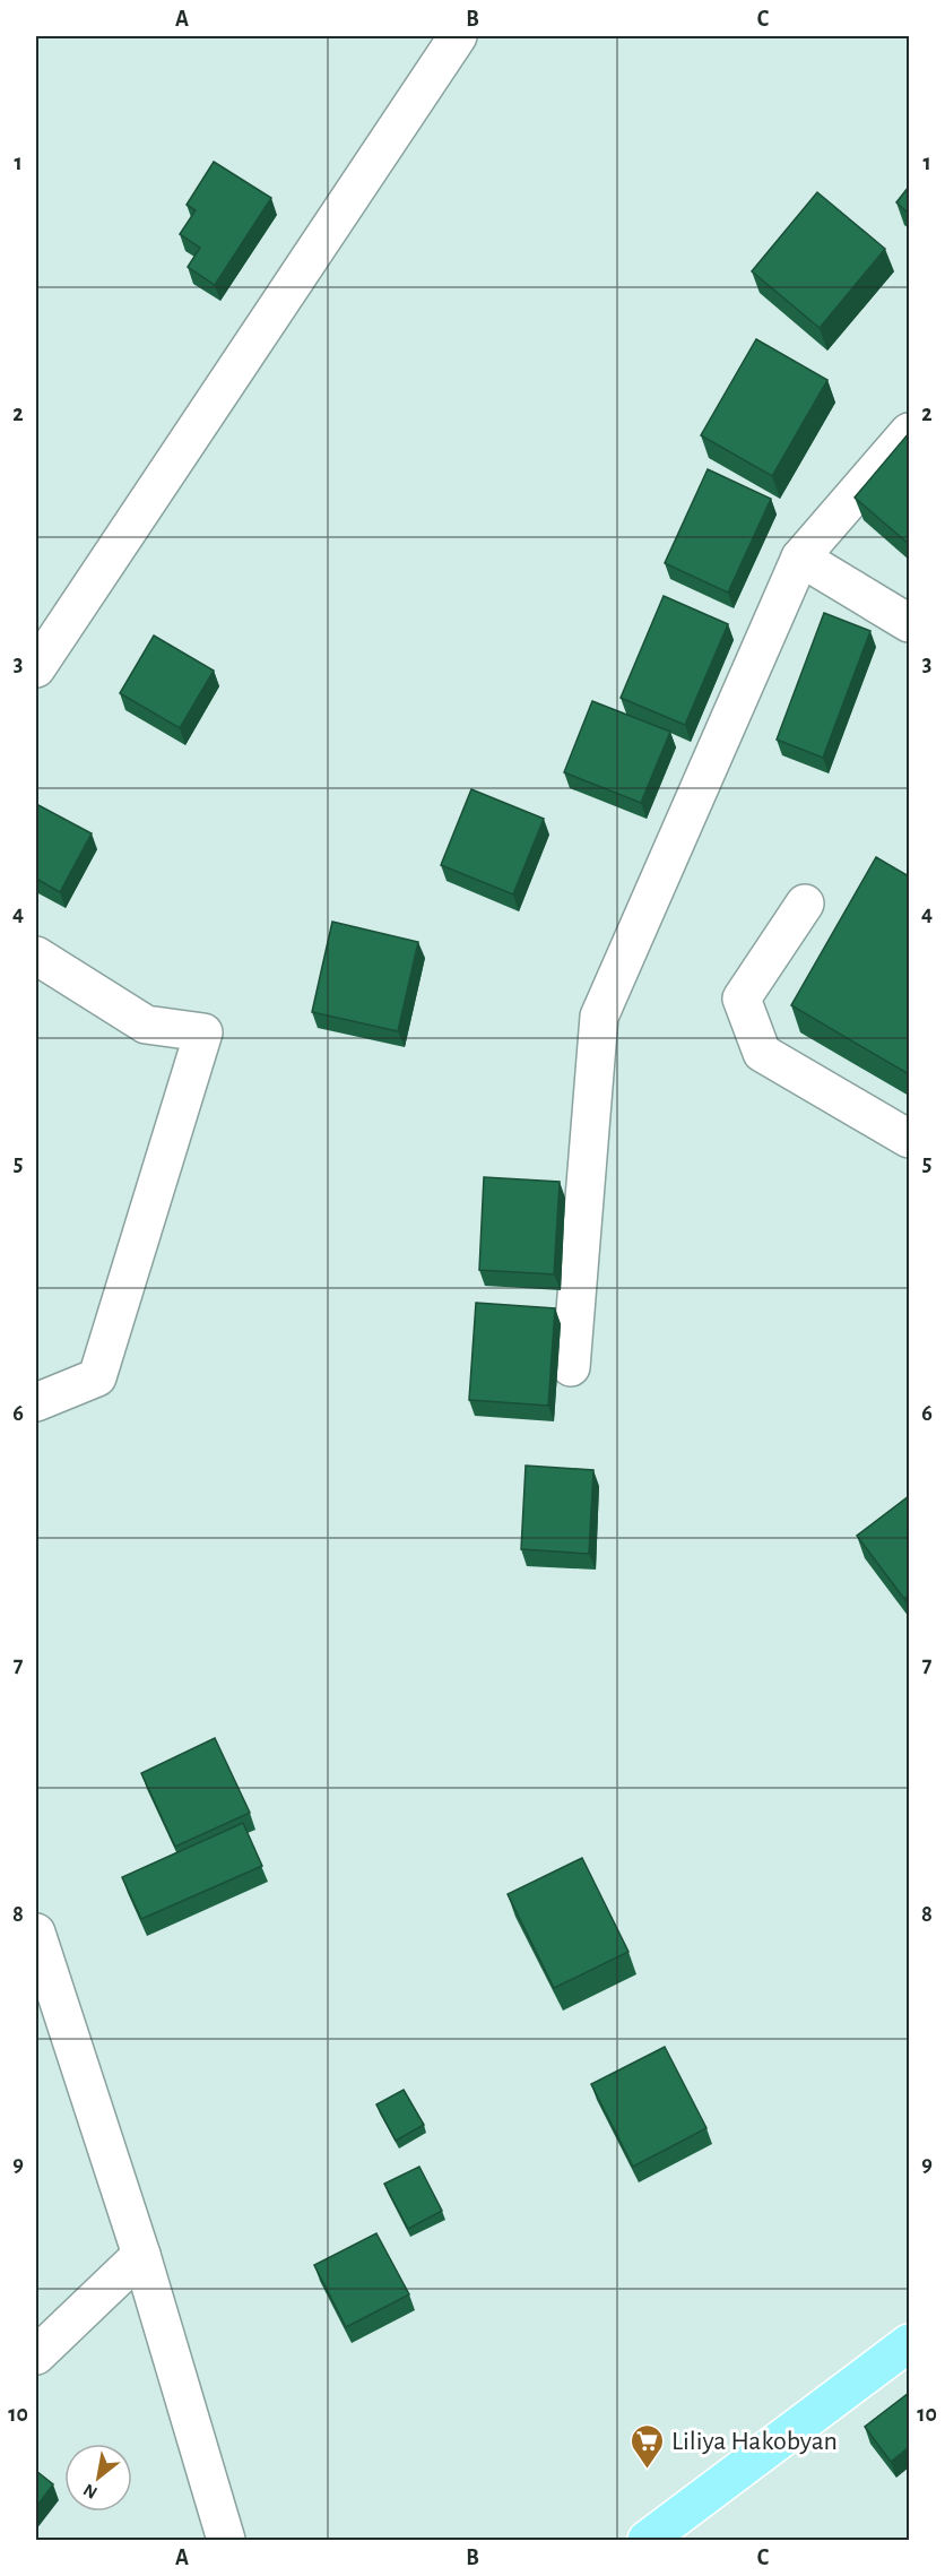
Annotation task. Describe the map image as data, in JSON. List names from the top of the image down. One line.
{"places":{"supermarket":["Liliya Hakobyan"]},"north":"bottom left","grid":{"columns":["A","B","C"],"rows":["1","2","3","4","5","6","7","8","9","10"]}}
